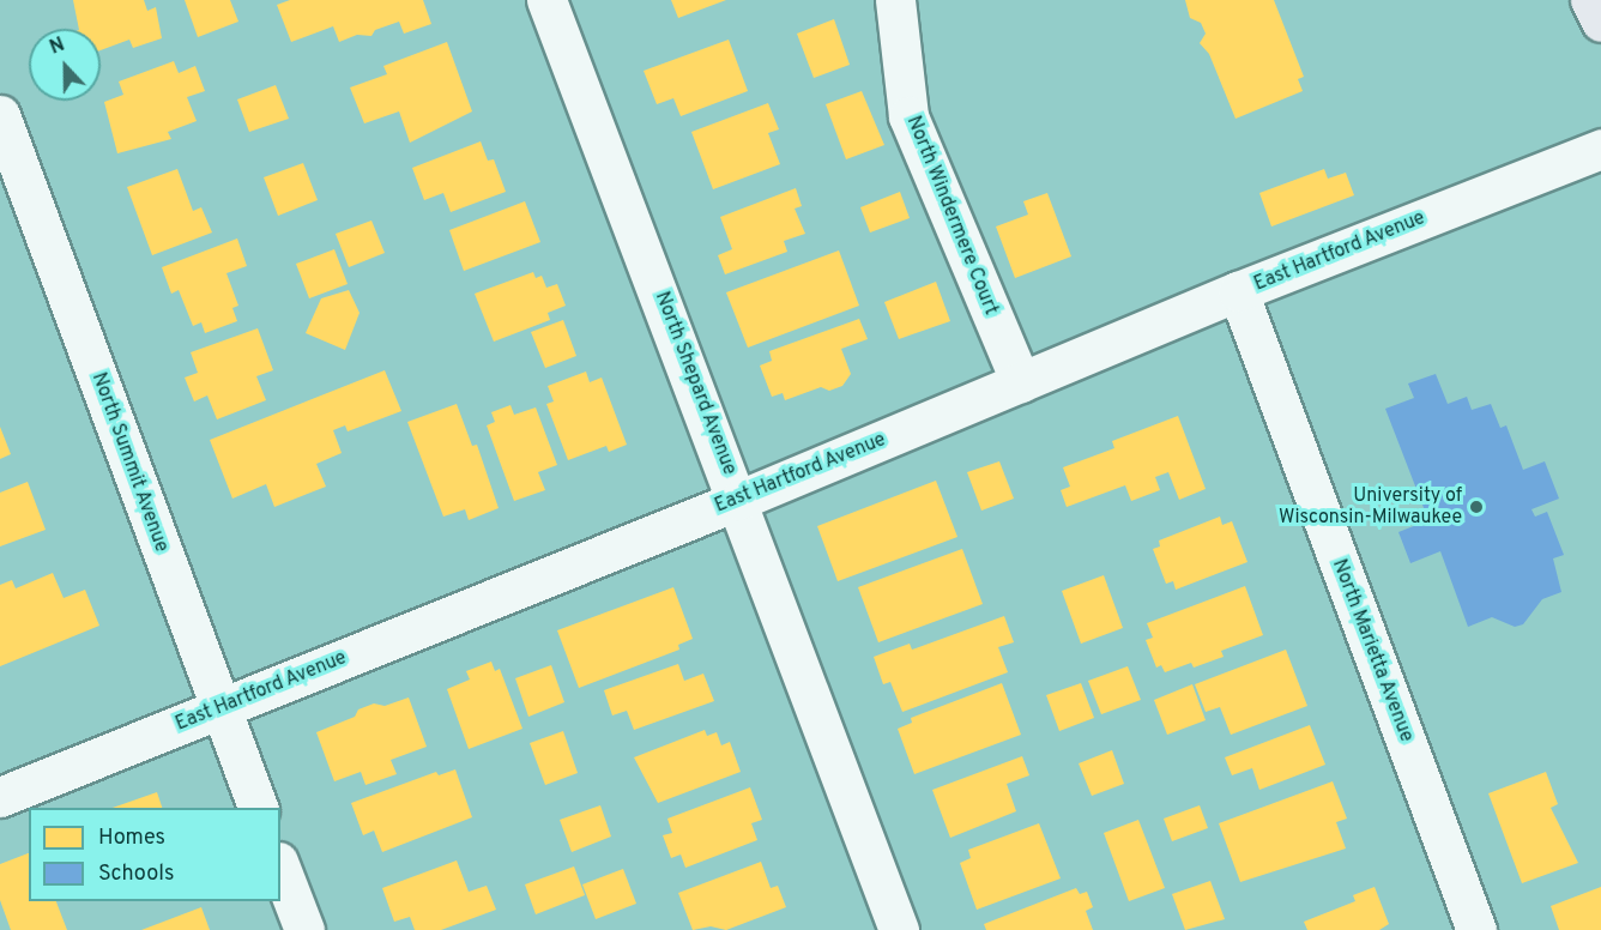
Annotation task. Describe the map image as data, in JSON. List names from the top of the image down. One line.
{"streets":{"street":["North Windermere Court","East Hartford Avenue","North Shepard Avenue","North Summit Avenue","North Marietta Avenue"]},"crossings":[["North Windermere Court","East Hartford Avenue"],["East Hartford Avenue","North Shepard Avenue"],["East Hartford Avenue","North Summit Avenue"],["East Hartford Avenue","North Marietta Avenue"]],"places":["University of Wisconsin-Milwaukee"],"legend":["Homes","Schools"],"north":"top"}
